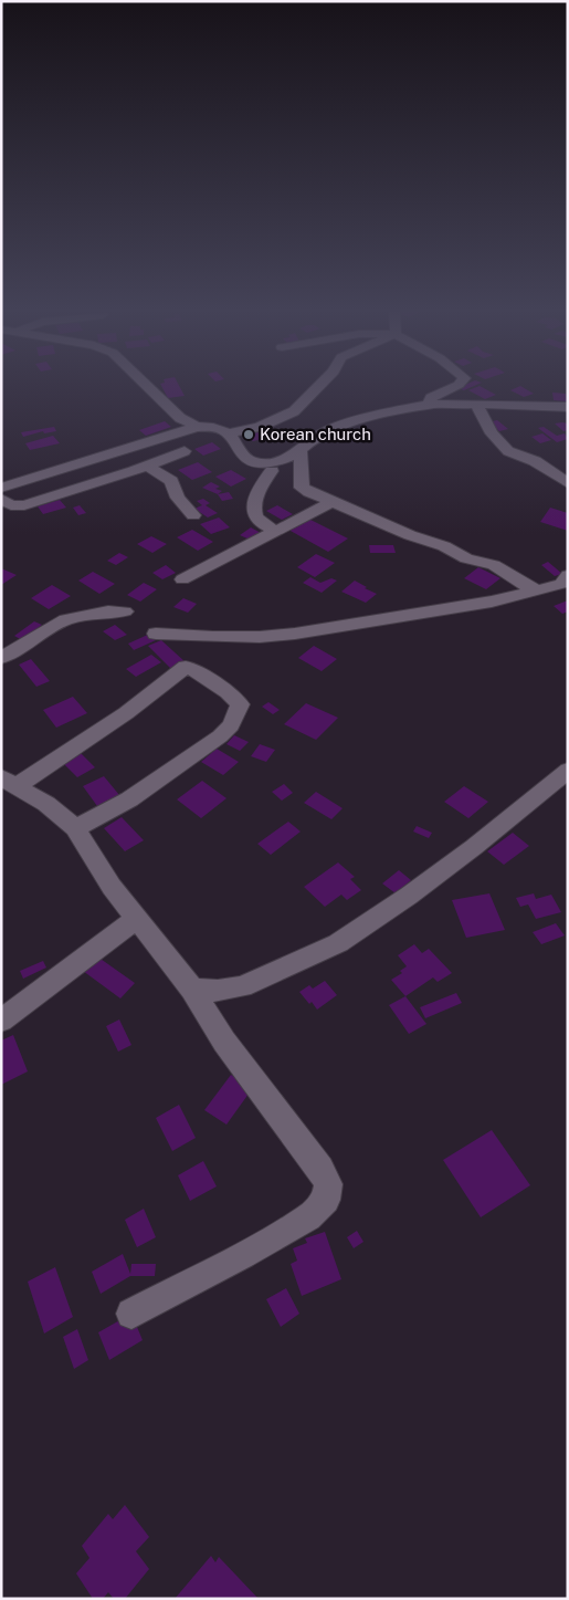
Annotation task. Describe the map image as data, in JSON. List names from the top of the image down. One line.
{"places":["Korean church"]}
